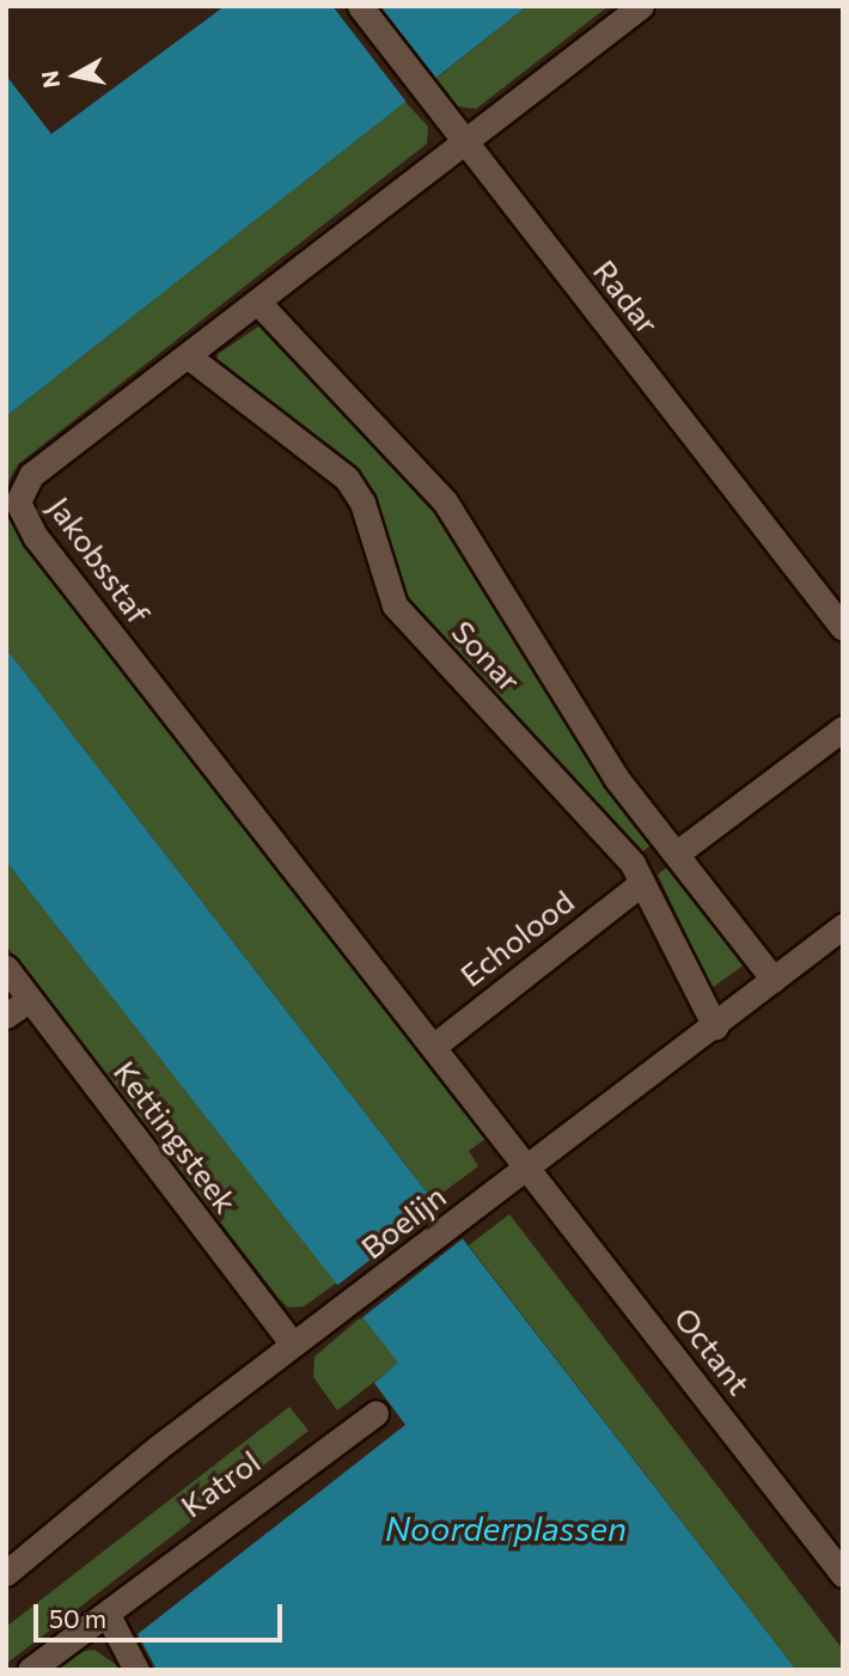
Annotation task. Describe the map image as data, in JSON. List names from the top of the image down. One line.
{"streets":{"street":["Radar","Jakobsstaf","Sonar","Echolood","Kettingsteek","Boelijn","Octant","Katrol"]},"crossings":[["Radar","Jakobsstaf"],["Jakobsstaf","Sonar"],["Jakobsstaf","Echolood"],["Jakobsstaf","Boelijn"],["Jakobsstaf","Octant"],["Sonar","Echolood"],["Sonar","Boelijn"],["Kettingsteek","Boelijn"],["Boelijn","Octant"]],"water":["Noorderplassen"],"scale_bar":"50 m","north":"left"}
